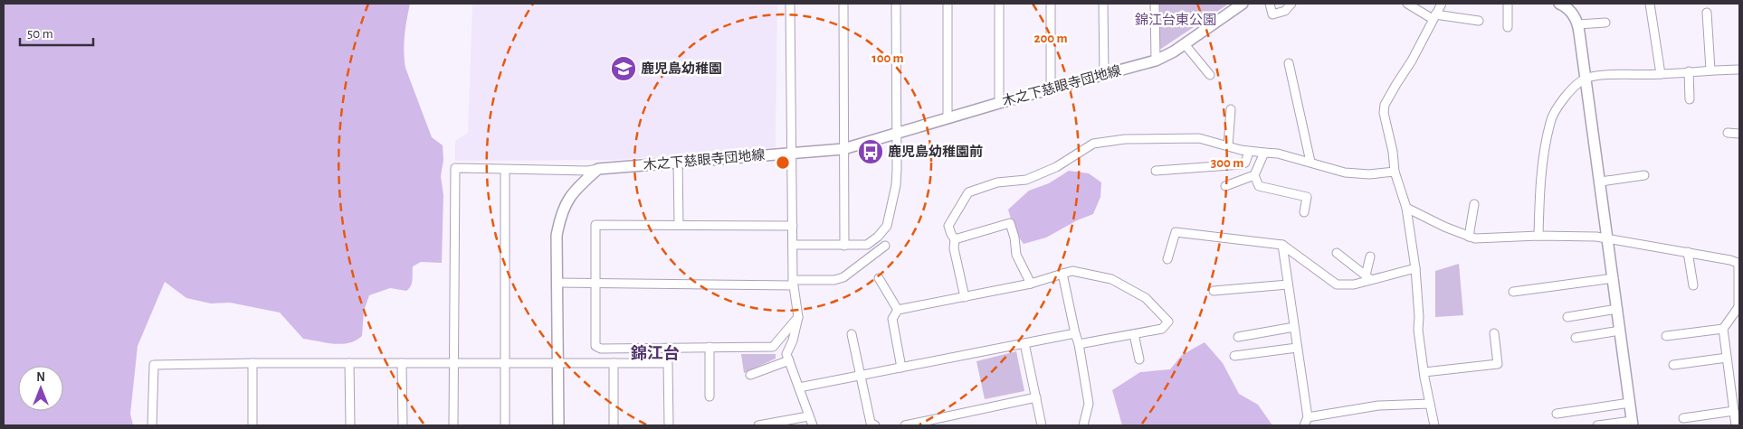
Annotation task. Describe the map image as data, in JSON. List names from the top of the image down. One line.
{"streets":{"street":["木之下慈眼寺団地線"]},"districts":["錦江台"],"parks":["錦江台東公園"],"places":{"school or university":["鹿児島幼稚園"],"bus stop":["鹿児島幼稚園前"]},"scale_bar":"50 m","north":"top","rings":["200 m","100 m","300 m"]}
